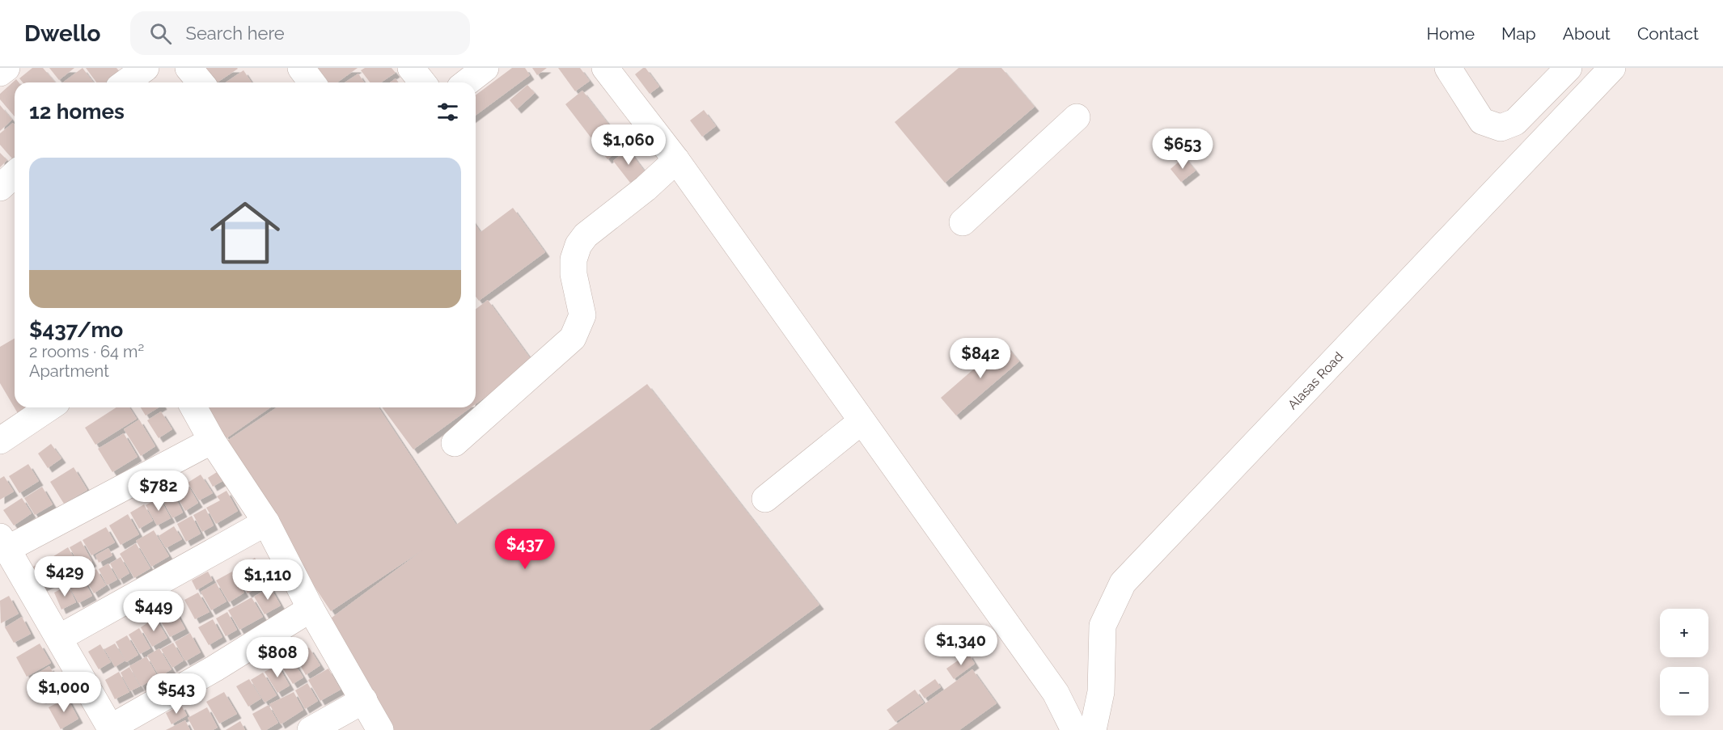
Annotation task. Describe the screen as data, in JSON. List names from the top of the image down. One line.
{"streets":{"street":["Alasas Road"]},"page":{"header":"Dwello","search":"Search here","nav":["Home","Map","About","Contact"],"heading":"12 homes","price":["$1,060","$653","$842","$782","$437","$429","$1,110","$449","$1,340","$808","$1,000","$543"],"list":[{"name":"$437/mo","note":"2 rooms · 64 m² · Apartment"}],"map_buttons":["+","−"]}}
